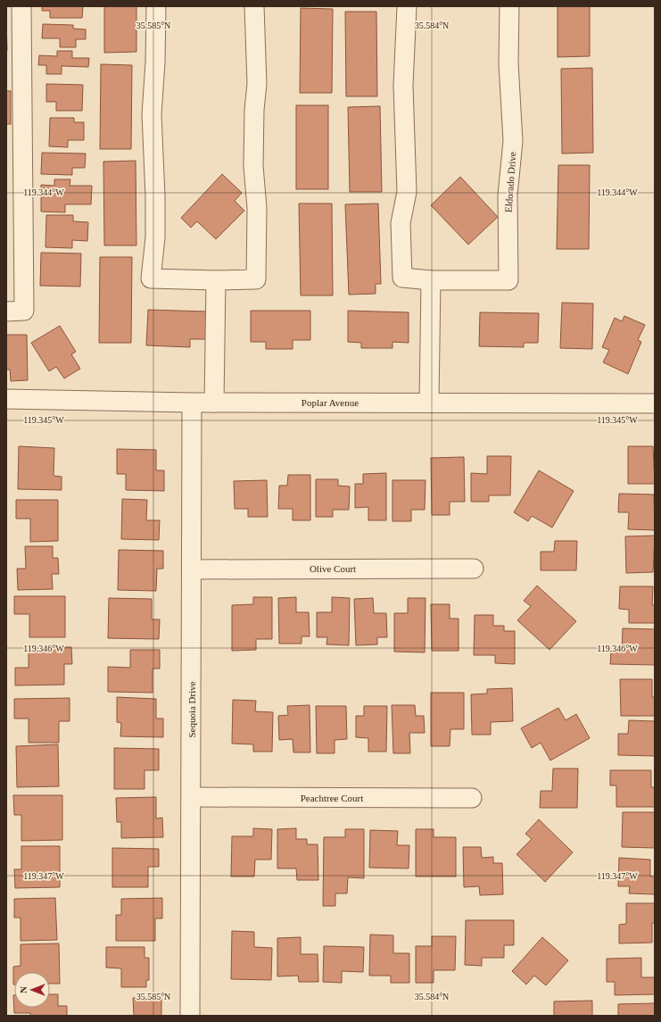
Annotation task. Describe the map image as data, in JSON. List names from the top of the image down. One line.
{"streets":{"street":["Eldorado Drive","Poplar Avenue","Olive Court","Sequoia Drive","Peachtree Court"]},"crossings":[["Poplar Avenue","Sequoia Drive"],["Olive Court","Sequoia Drive"],["Sequoia Drive","Peachtree Court"]],"north":"left","coordinates":["35.585°N","35.584°N","119.344°W","119.345°W","119.346°W","119.347°W"]}
